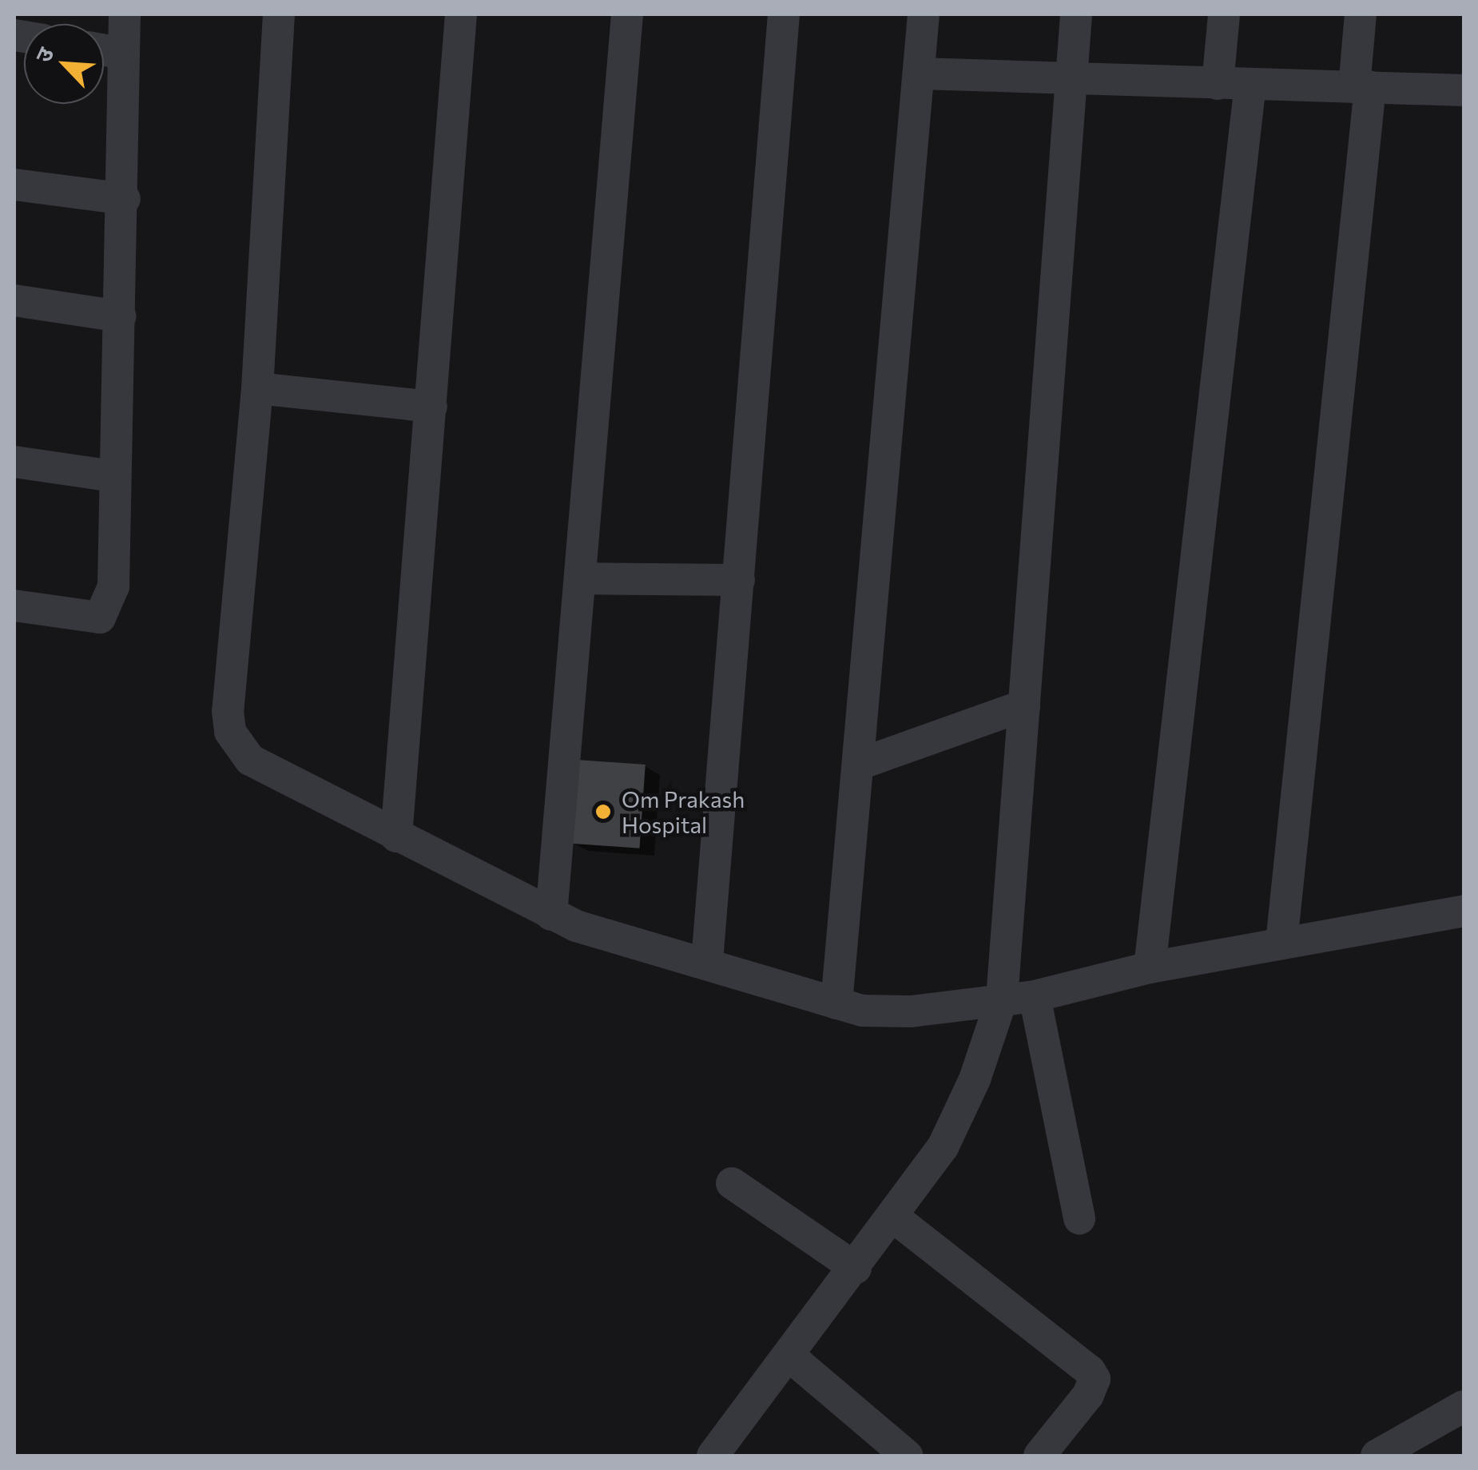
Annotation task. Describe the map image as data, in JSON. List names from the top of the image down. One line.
{"places":["Om Prakash Hospital"],"north":"top left"}
